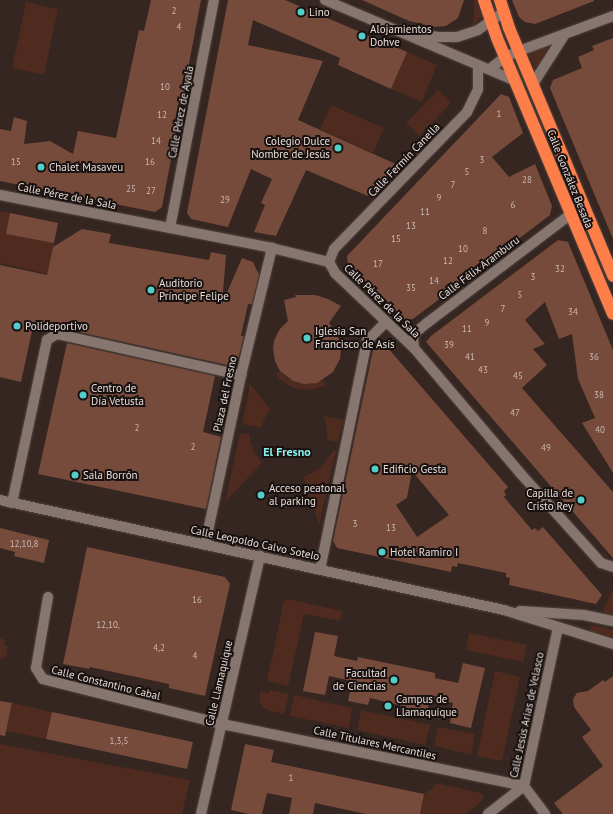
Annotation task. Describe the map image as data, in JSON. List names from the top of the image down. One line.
{"streets":{"highway":["Calle González Besada"],"street":["Calle Pérez de Ayala","Calle Fermín Canella","Calle Pérez de la Sala","Calle Félix Aramburu","Plaza del Fresno","Calle Leopoldo Calvo Sotelo","Calle Constantino Cabal","Calle Llamaquique","Calle Jesús Arias de Velasco","Calle Titulares Mercantiles"]},"crossings":[["Calle Pérez de Ayala","Calle Pérez de la Sala"],["Calle Fermín Canella","Calle Pérez de la Sala"],["Calle González Besada","Calle Félix Aramburu"],["Calle Pérez de la Sala","Calle Félix Aramburu"],["Calle Pérez de la Sala","Plaza del Fresno"],["Plaza del Fresno","Calle Leopoldo Calvo Sotelo"],["Calle Leopoldo Calvo Sotelo","Calle Llamaquique"],["Calle Leopoldo Calvo Sotelo","Calle Jesús Arias de Velasco"],["Calle Constantino Cabal","Calle Llamaquique"],["Calle Constantino Cabal","Calle Titulares Mercantiles"],["Calle Llamaquique","Calle Titulares Mercantiles"],["Calle Jesús Arias de Velasco","Calle Titulares Mercantiles"]],"districts":["El Fresno"],"places":["Lino","Alojamientos Dohve","Colegio Dulce Nombre de Jesús","Chalet Masaveu","Auditorio Príncipe Felipe","Polideportivo","Iglesia San Francisco de Asís","Centro de Día Vetusta","Edificio Gesta","Sala Borrón","Acceso peatonal al parking","Capilla de Cristo Rey","Hotel Ramiro I","Facultad de Ciencias","Campus de Llamaquique"],"house_numbers":["2","4","10","1","12","14","3","15","16","5","28","7","25","27","9","29","6","11","13","8","15","10","12","17","32","3","14","35","5","7","34","9","11","39","41","36","43","45","38","47","2","40","2","49","3","13","12,10,8","16","12,10,","4,2","4","1,3,5","1"]}
